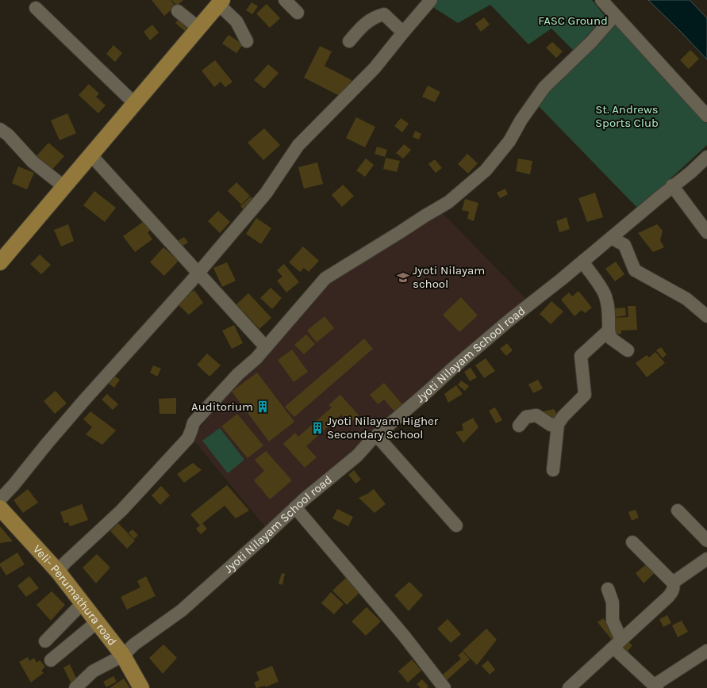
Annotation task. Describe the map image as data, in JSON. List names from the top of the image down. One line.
{"streets":{"main road":["Veli- Perumathura road"],"street":["Jyoti Nilayam School road"]},"crossings":[["Jyoti Nilayam School road","Veli- Perumathura road"]],"parks":["FASC Ground","St. Andrews Sports Club"],"places":{"school or university":["Jyoti Nilayam school"],"building":["Auditorium","Jyoti Nilayam Higher Secondary School"]}}
